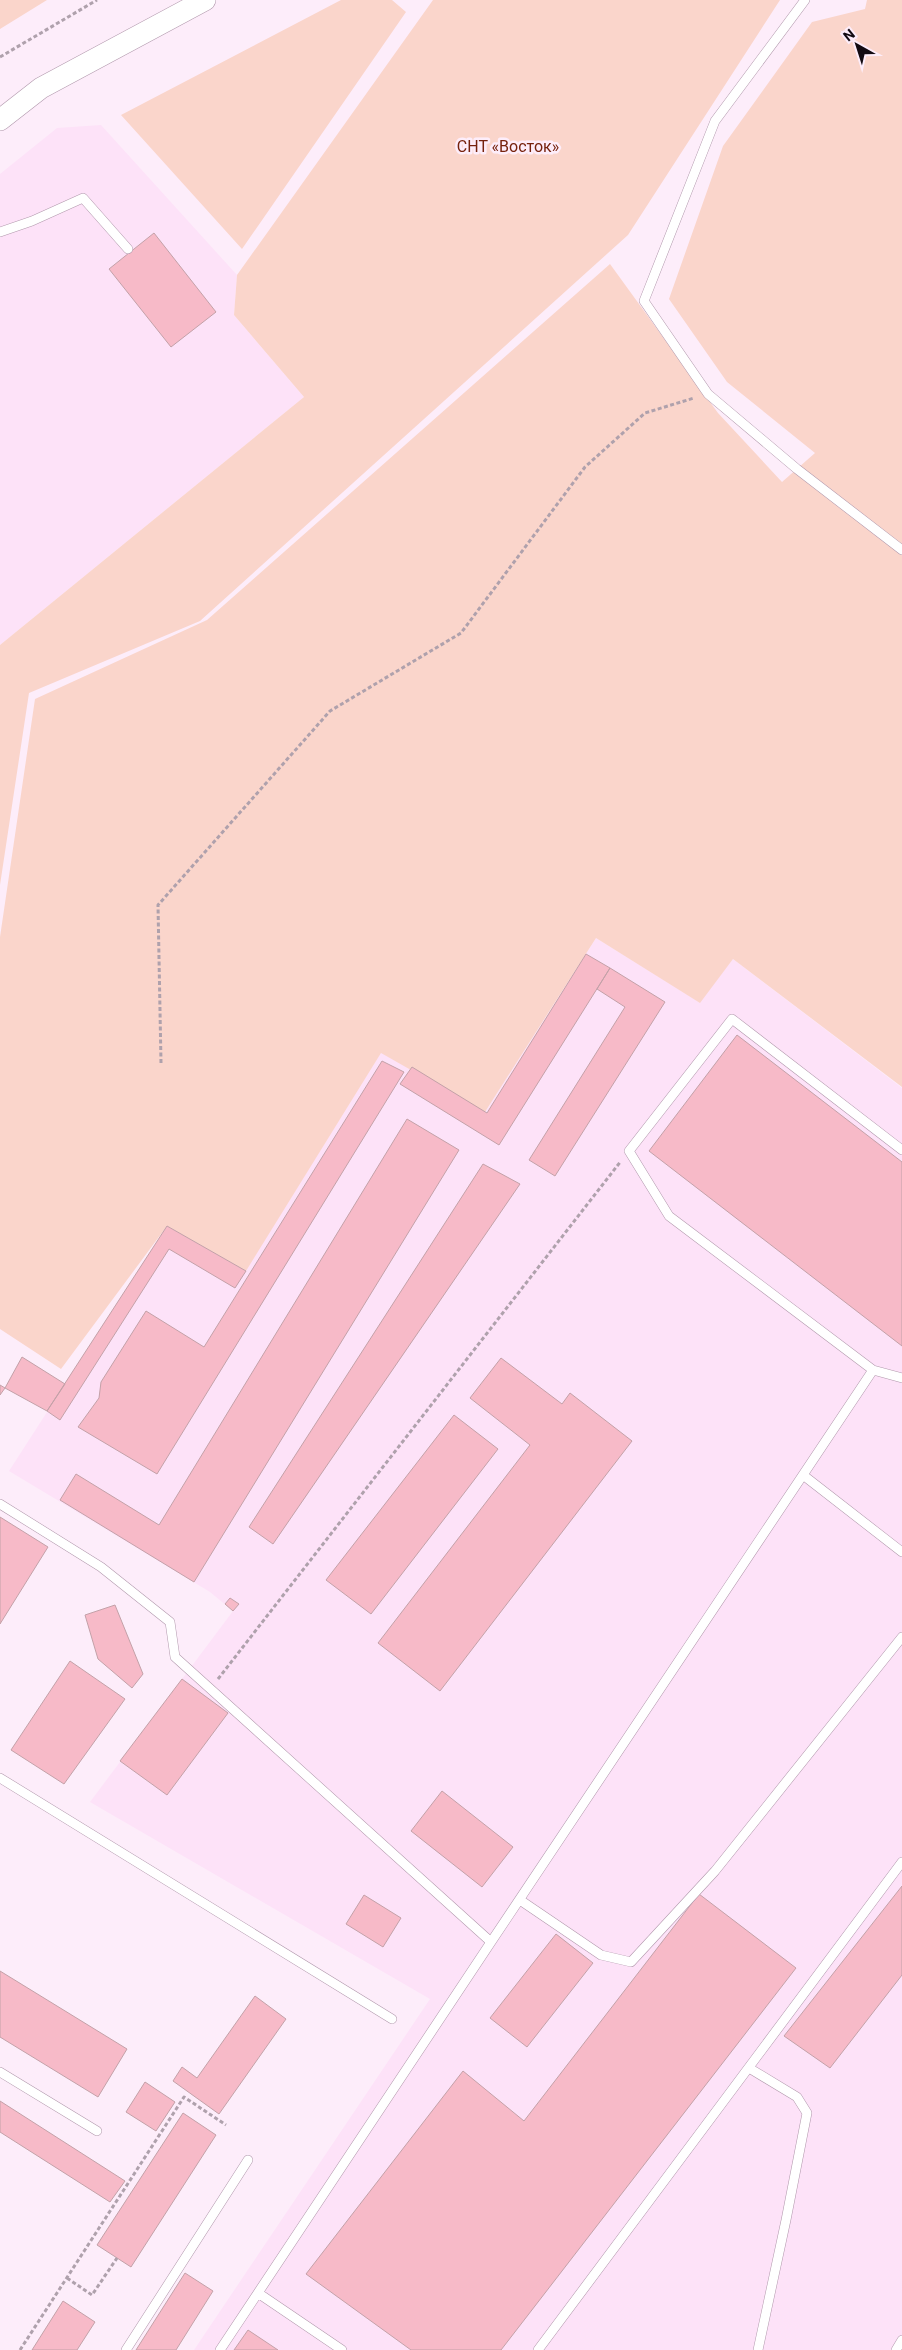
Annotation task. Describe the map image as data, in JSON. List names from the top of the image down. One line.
{"parks":["СНТ «Восток»"],"north":"top left"}
